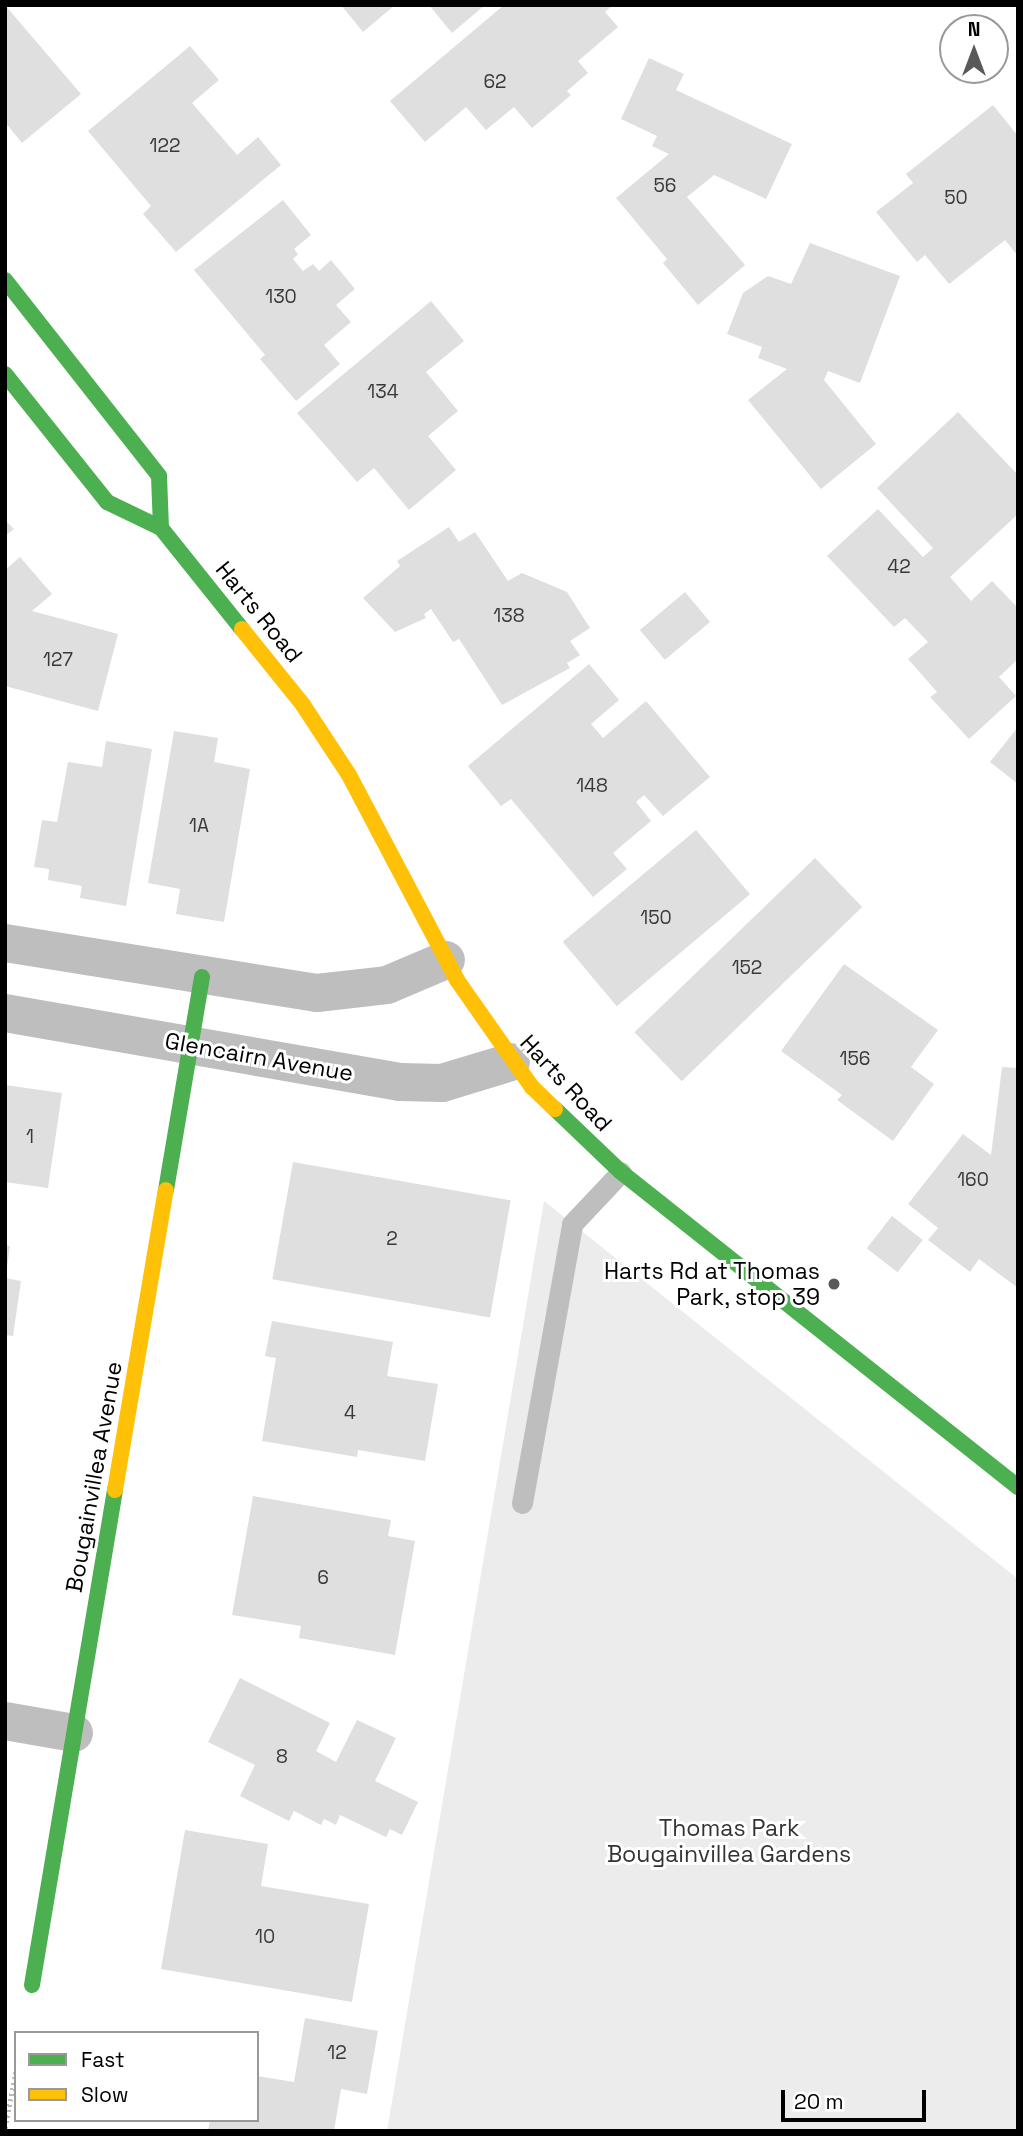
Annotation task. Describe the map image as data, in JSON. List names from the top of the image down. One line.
{"streets":{"street":["Harts Road","Glencairn Avenue","Bougainvillea Avenue"]},"crossings":[["Harts Road","Glencairn Avenue"],["Glencairn Avenue","Bougainvillea Avenue"]],"parks":["Thomas Park Bougainvillea Gardens"],"places":["Harts Rd at Thomas Park, stop 39"],"house_numbers":["62","122","56","50","130","134","42","138","127","148","1A","150","152","156","1","160","2","4","6","8","10","12"],"legend":["Fast","Slow"],"scale_bar":"20 m","north":"top"}
